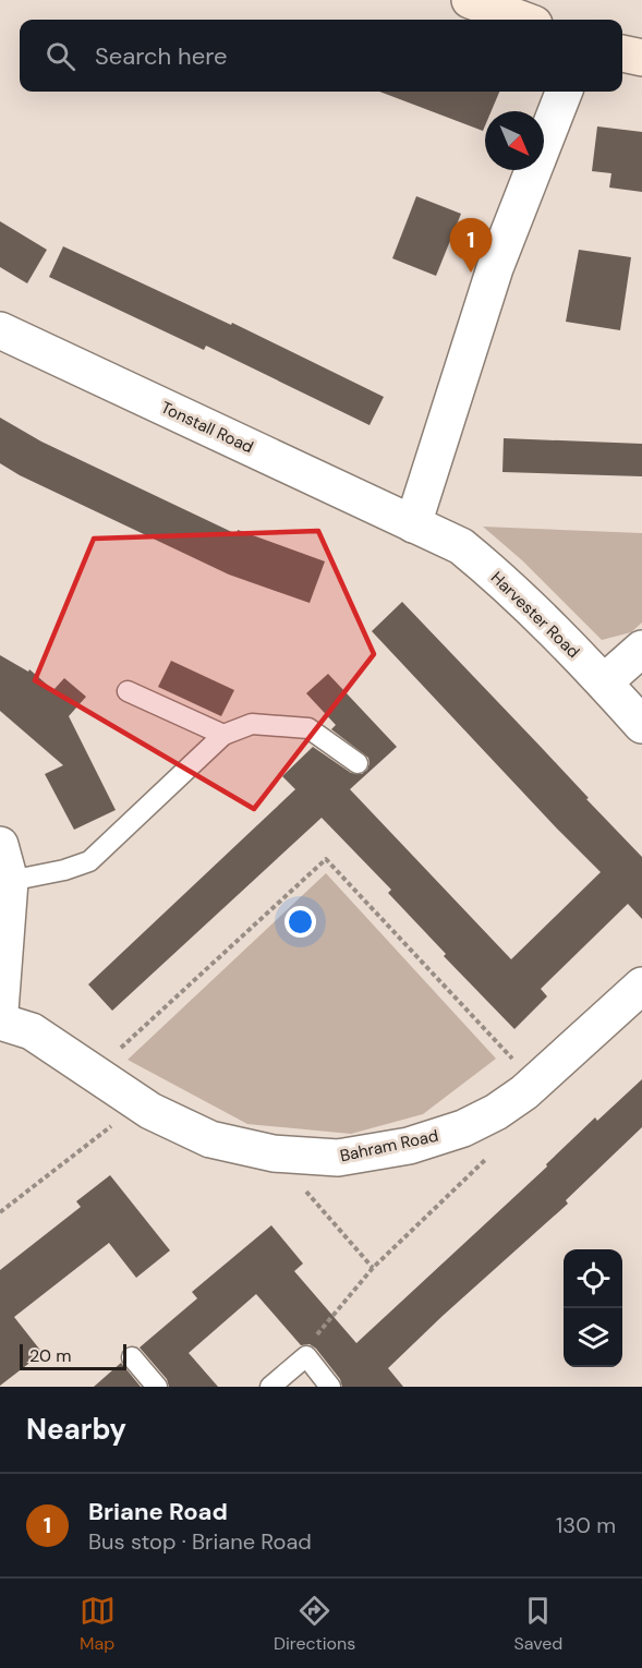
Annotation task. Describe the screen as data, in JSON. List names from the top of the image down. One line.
{"streets":{"street":["Tonstall Road","Harvester Road","Bahram Road"]},"crossings":[["Tonstall Road","Harvester Road"]],"scale_bar":"20 m","north":"bottom right","page":{"search":"Search here","pins":"1","scale":"20 m","heading":"Nearby","list":[{"mark":"1","name":"Briane Road","note":"Bus stop · Briane Road","value":"130 m"}],"nav":["Map","Directions","Saved"]}}
